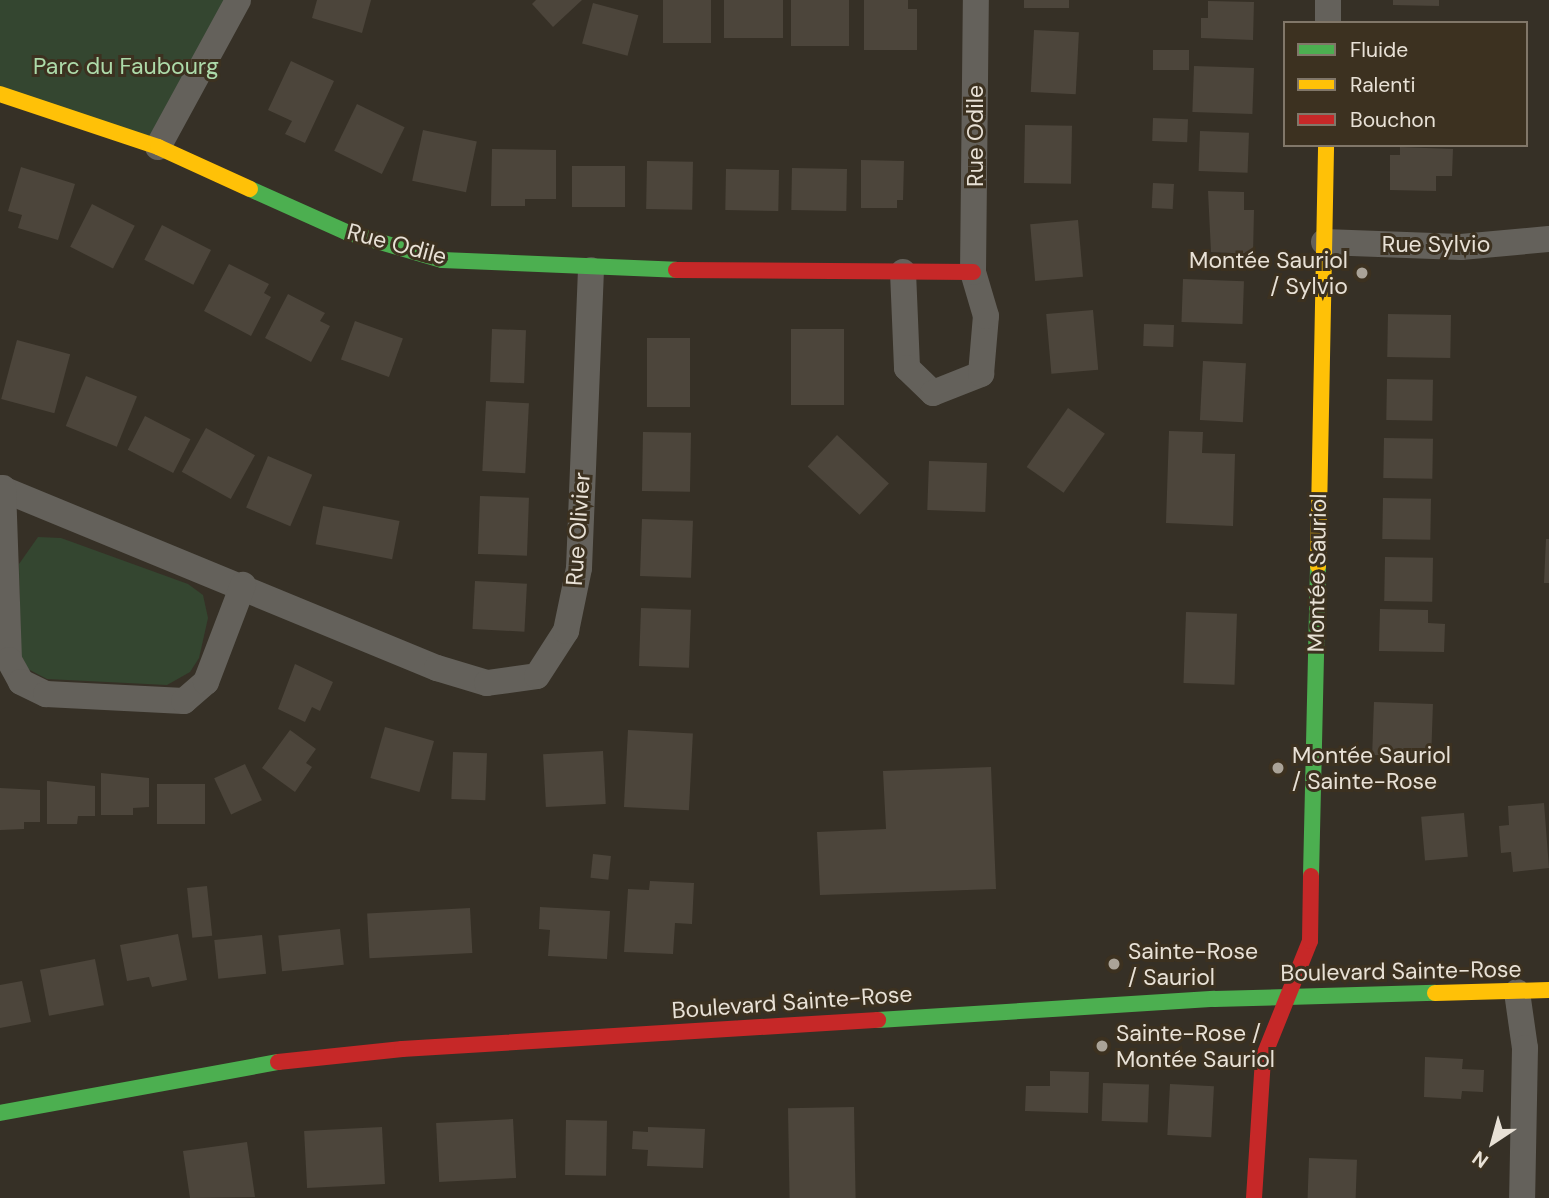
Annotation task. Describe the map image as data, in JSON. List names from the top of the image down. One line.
{"streets":{"street":["Rue Odile","Rue Sylvio","Rue Olivier","Montée Sauriol","Boulevard Sainte-Rose"]},"crossings":[["Rue Odile","Rue Olivier"],["Rue Sylvio","Montée Sauriol"],["Montée Sauriol","Boulevard Sainte-Rose"]],"parks":["Parc du Faubourg"],"places":["Montée Sauriol / Sylvio","Montée Sauriol / Sainte-Rose","Sainte-Rose / Sauriol","Sainte-Rose / Montée Sauriol"],"legend":["Fluide","Ralenti","Bouchon"],"north":"bottom left"}
